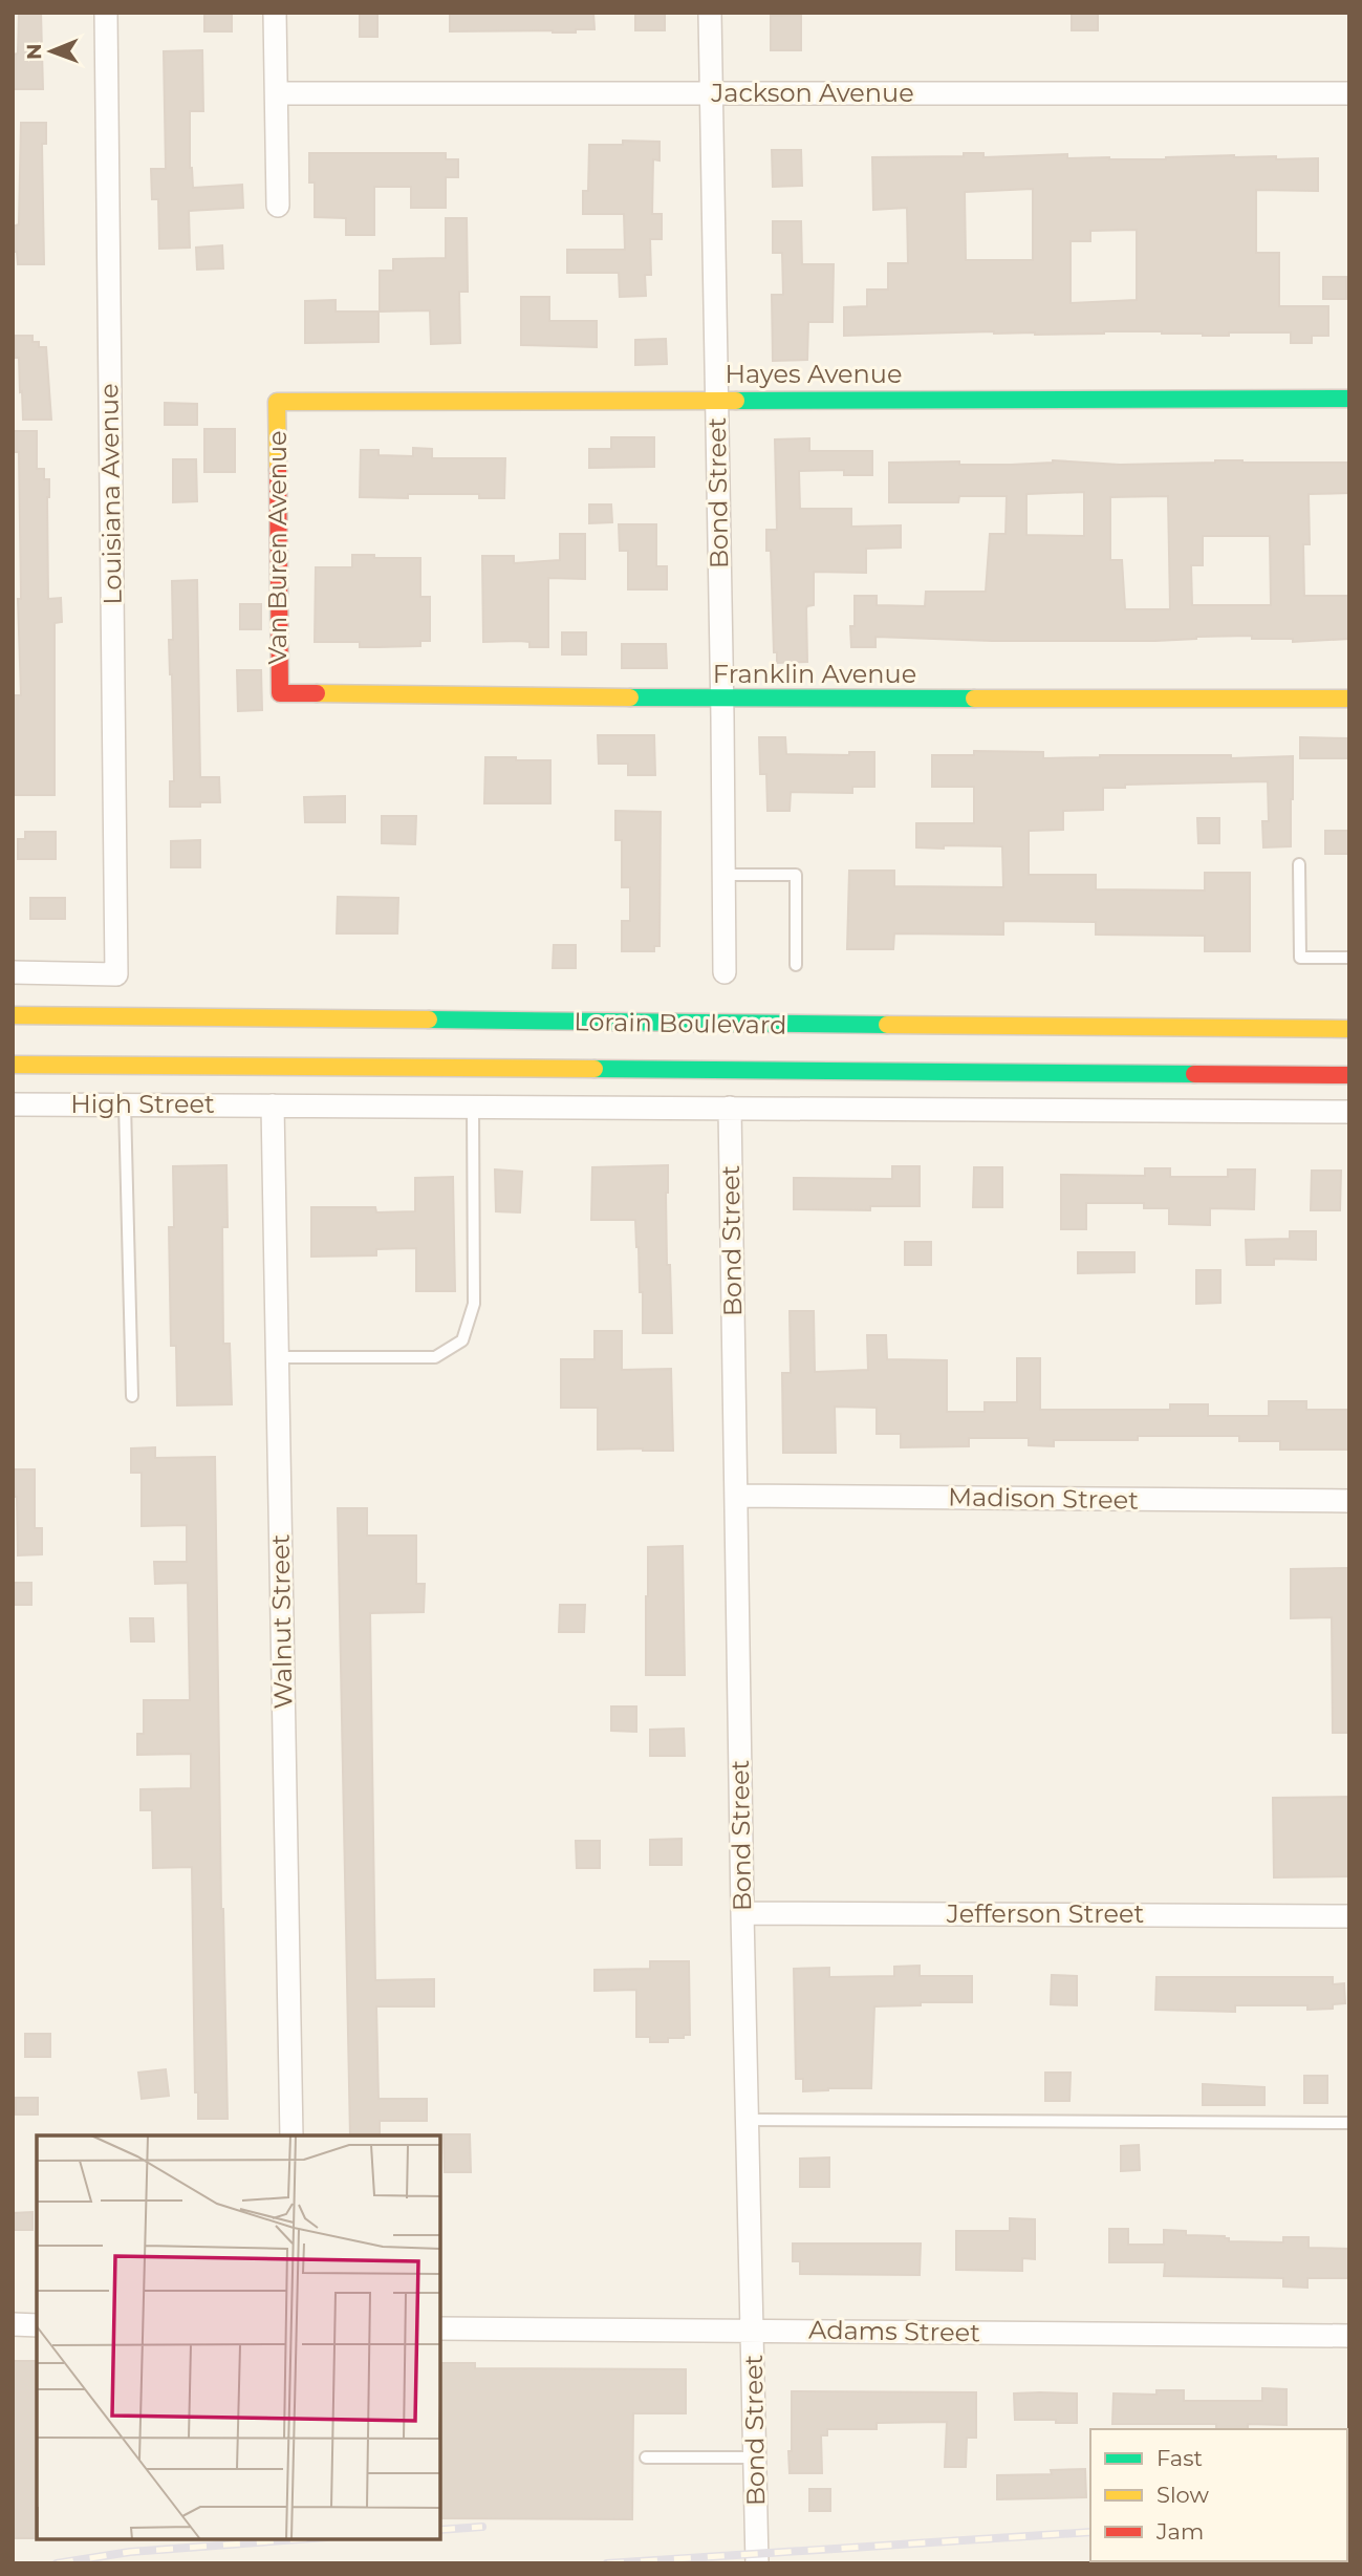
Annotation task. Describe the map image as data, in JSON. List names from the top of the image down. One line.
{"streets":{"main road":["Hayes Avenue","Van Buren Avenue","Franklin Avenue","Lorain Boulevard"],"street":["Jackson Avenue","Bond Street","Louisiana Avenue","High Street","Madison Street","Walnut Street","Jefferson Street","Adams Street"]},"crossings":[["Jackson Avenue","Bond Street"],["Hayes Avenue","Bond Street"],["Hayes Avenue","Van Buren Avenue"],["Bond Street","Franklin Avenue"],["Bond Street","Madison Street"],["Bond Street","Jefferson Street"],["Bond Street","Adams Street"],["Van Buren Avenue","Franklin Avenue"],["High Street","Walnut Street"]],"legend":["Fast","Slow","Jam"],"north":"left"}
